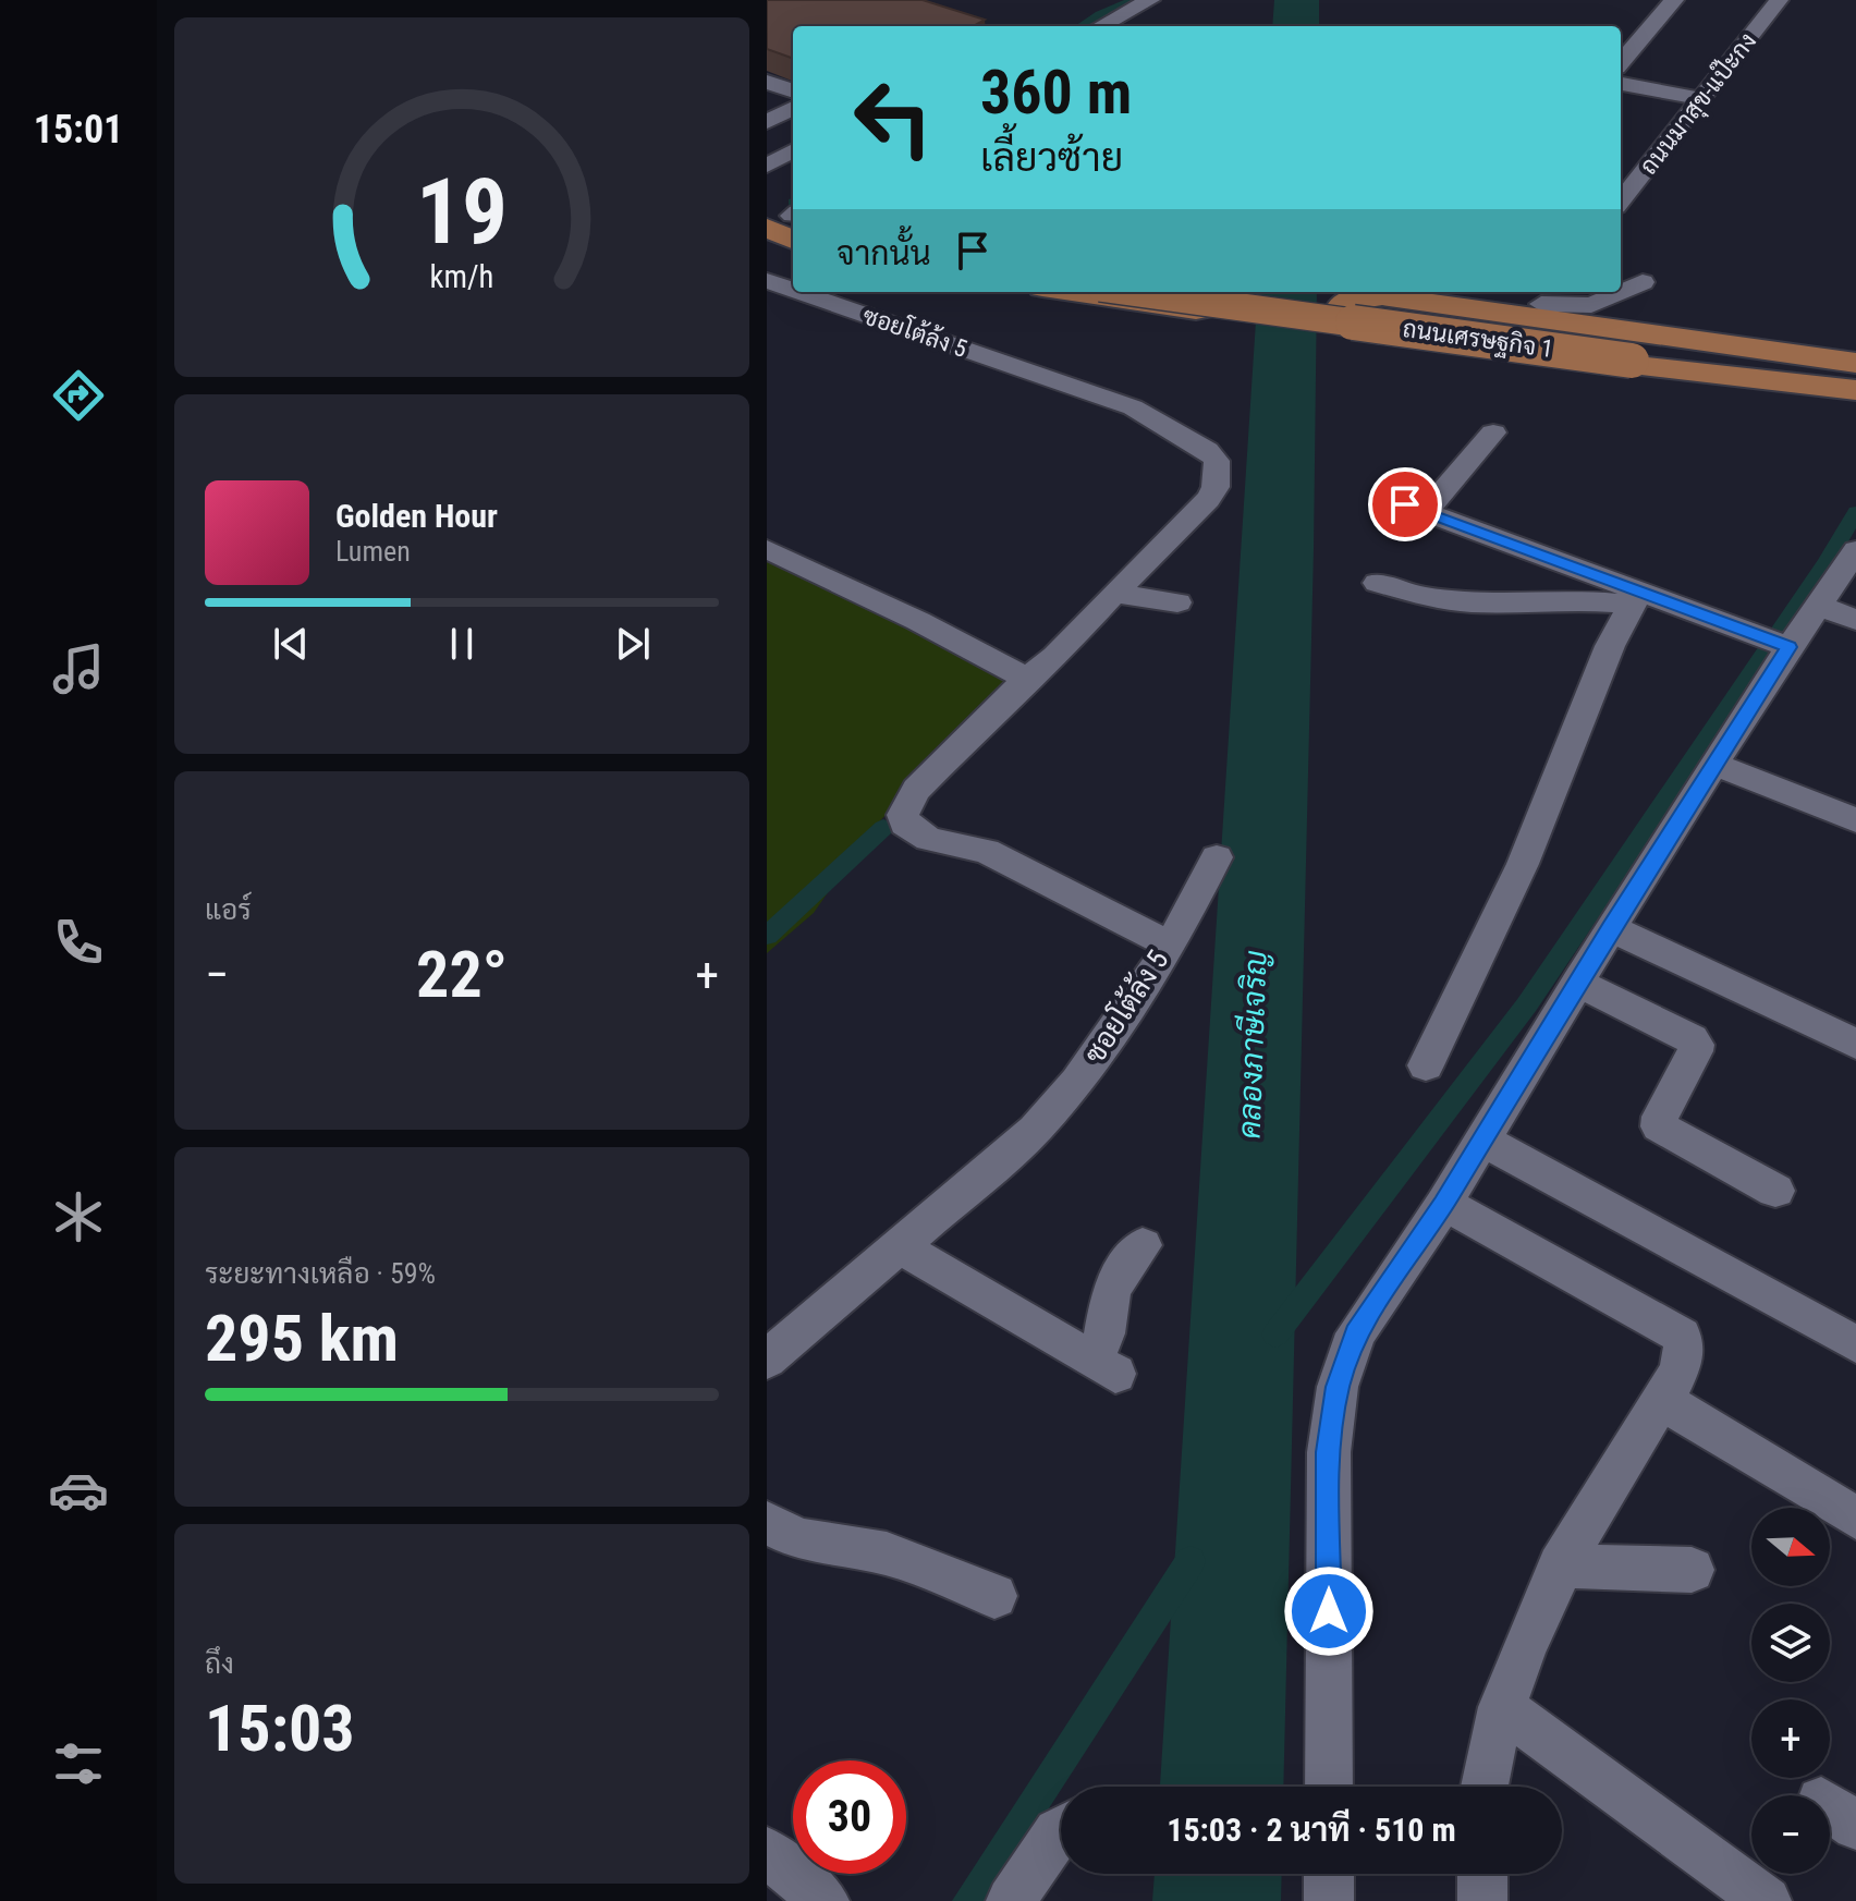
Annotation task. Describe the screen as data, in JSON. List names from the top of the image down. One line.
{"streets":{"main road":["ถนนเศรษฐกิจ 1"],"street":["ถนนมาสุข-แป๊ะกง","ซอยโต้ล้ง 5"]},"water":["คลองภาษีเจริญ"],"north":"right","page":{"tabs":"15:01","turn":["360 m","เลี้ยวซ้าย"],"then":"จากนั้น","song":["Golden Hour","Lumen"],"tile":["แอร์",["ระยะทางเหลือ · 59%","295 km"],["ถึง","15:03"]],"heat":["−","22°","+"],"map_buttons":["+","−"],"limit":"30","trip":"15:03 · 2 นาที · 510 m","gauge":["19","km/h"]}}
